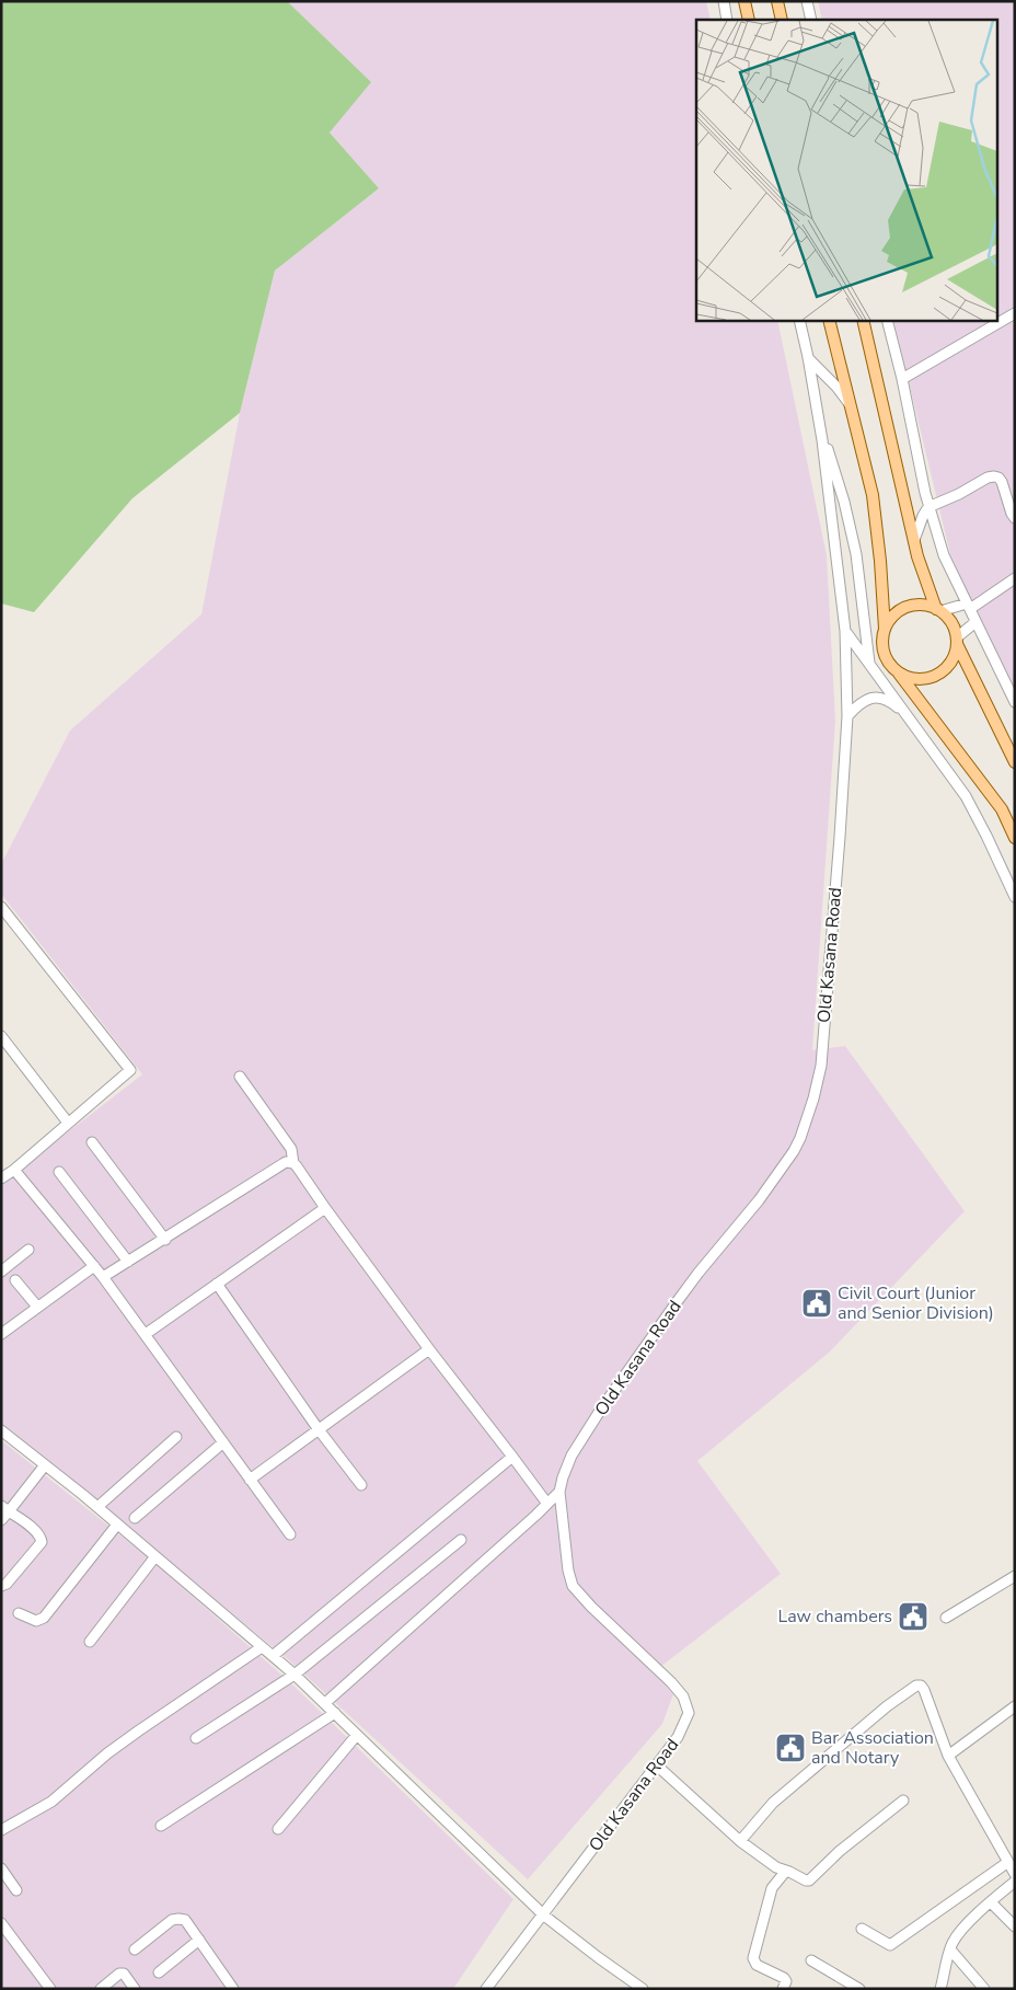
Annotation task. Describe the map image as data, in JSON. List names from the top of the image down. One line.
{"streets":{"street":["Old Kasana Road"]},"places":{"public building":["Civil Court (Junior and Senior Division)","Law chambers","Bar Association and Notary"]}}
